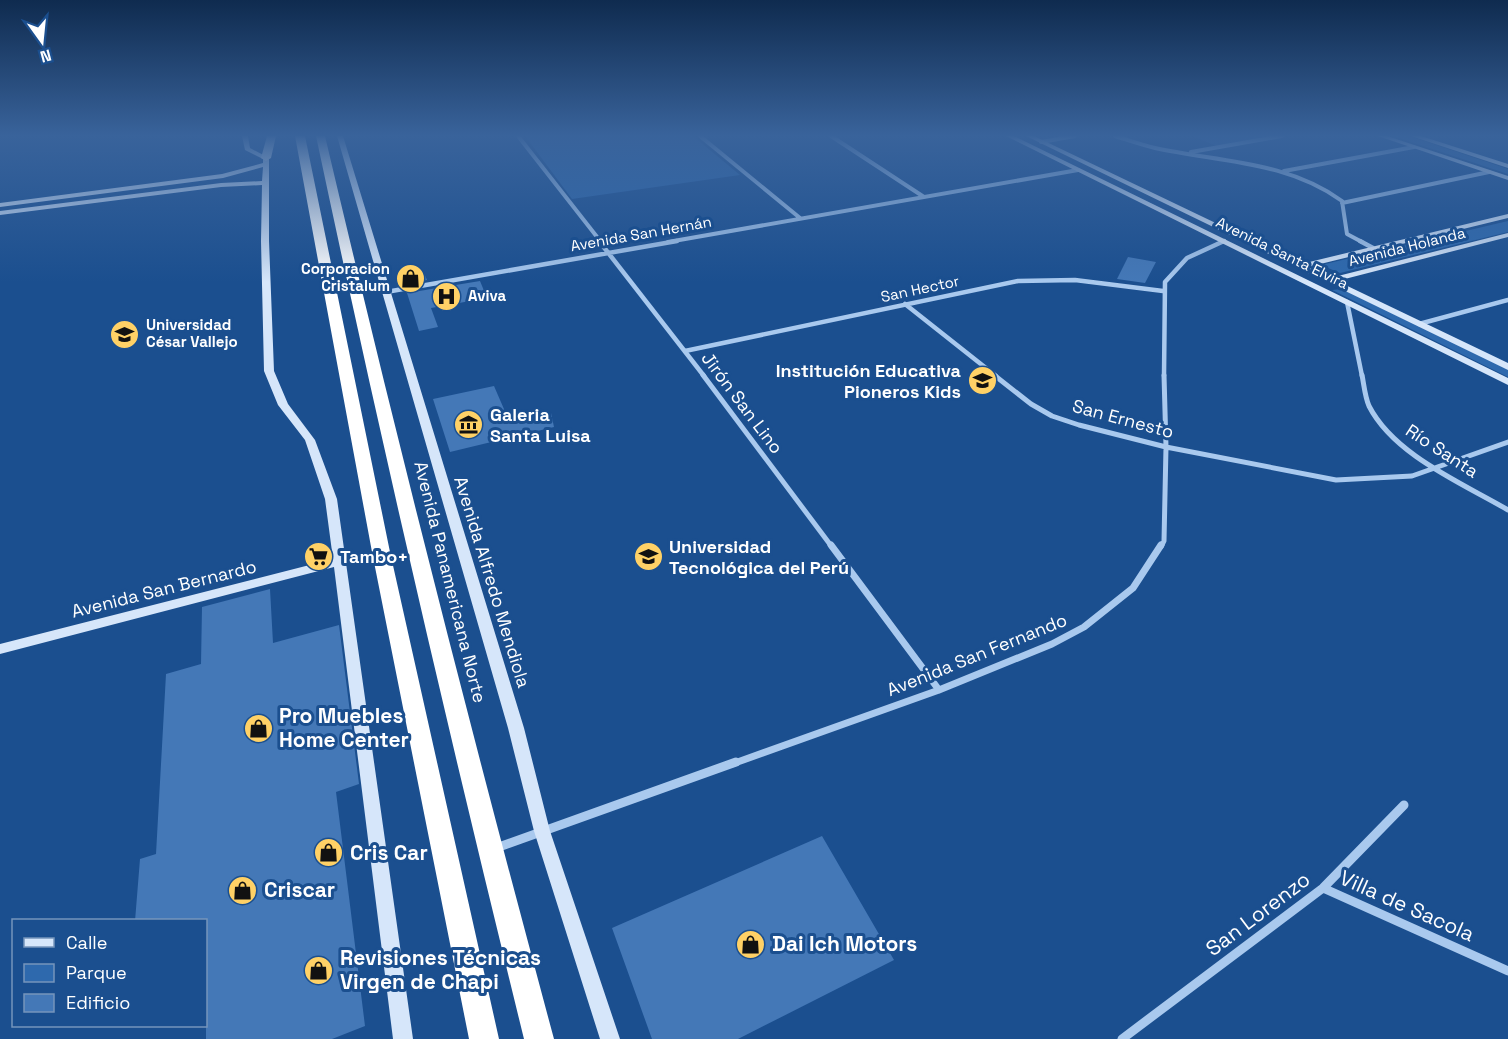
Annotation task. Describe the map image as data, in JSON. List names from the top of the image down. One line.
{"streets":{"highway":["Avenida Panamericana Norte"],"main road":["Avenida Holanda","Avenida Santa Elvira","Avenida Alfredo Mendiola","Avenida San Bernardo"],"street":["Avenida San Hernán","San Hector","Jirón San Lino","San Ernesto","Río Santa","Avenida San Fernando","Villa de Sacola","San Lorenzo"]},"crossings":[["Avenida San Hernán","Jirón San Lino"],["Avenida San Hernán","Avenida Alfredo Mendiola"],["Avenida Holanda","Avenida Santa Elvira"],["Avenida Santa Elvira","Río Santa"],["San Hector","Jirón San Lino"],["San Hector","San Ernesto"],["San Hector","Avenida San Fernando"],["Jirón San Lino","Avenida San Fernando"],["San Ernesto","Río Santa"],["San Ernesto","Avenida San Fernando"],["Avenida Panamericana Norte","Avenida San Fernando"],["Avenida Alfredo Mendiola","Avenida San Fernando"],["Villa de Sacola","San Lorenzo"]],"places":{"shop":["Corporacion Cristalum","Pro Muebles Home Center","Cris Car","Criscar","Dai Ich Motors","Revisiones Técnicas Virgen de Chapi"],"hospital":["Aviva"],"school or university":["Universidad César Vallejo","Institución Educativa Pioneros Kids","Universidad Tecnológica del Perú"],"museum":["Galeria Santa Luisa"],"supermarket":["Tambo+"]},"legend":["Calle","Parque","Edificio"],"north":"bottom"}
